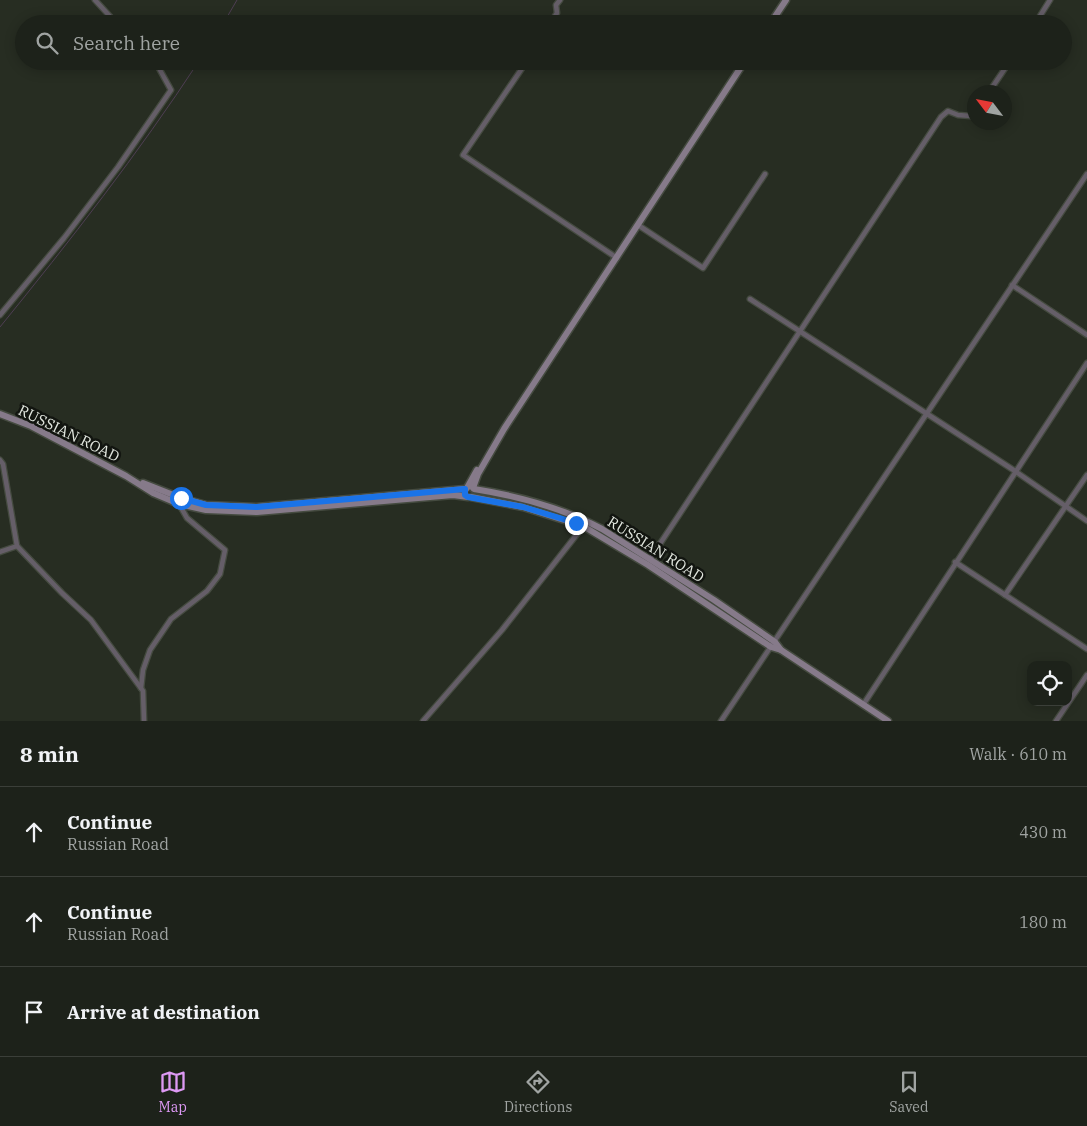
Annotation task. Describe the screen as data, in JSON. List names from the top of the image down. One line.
{"streets":{"main road":["RUSSIAN ROAD"]},"north":"top left","page":{"search":"Search here","heading":["8 min","Walk · 610 m"],"list":[["Continue","Russian Road","430 m"],["Continue","Russian Road","180 m"],"Arrive at destination"],"nav":["Map","Directions","Saved"]}}
